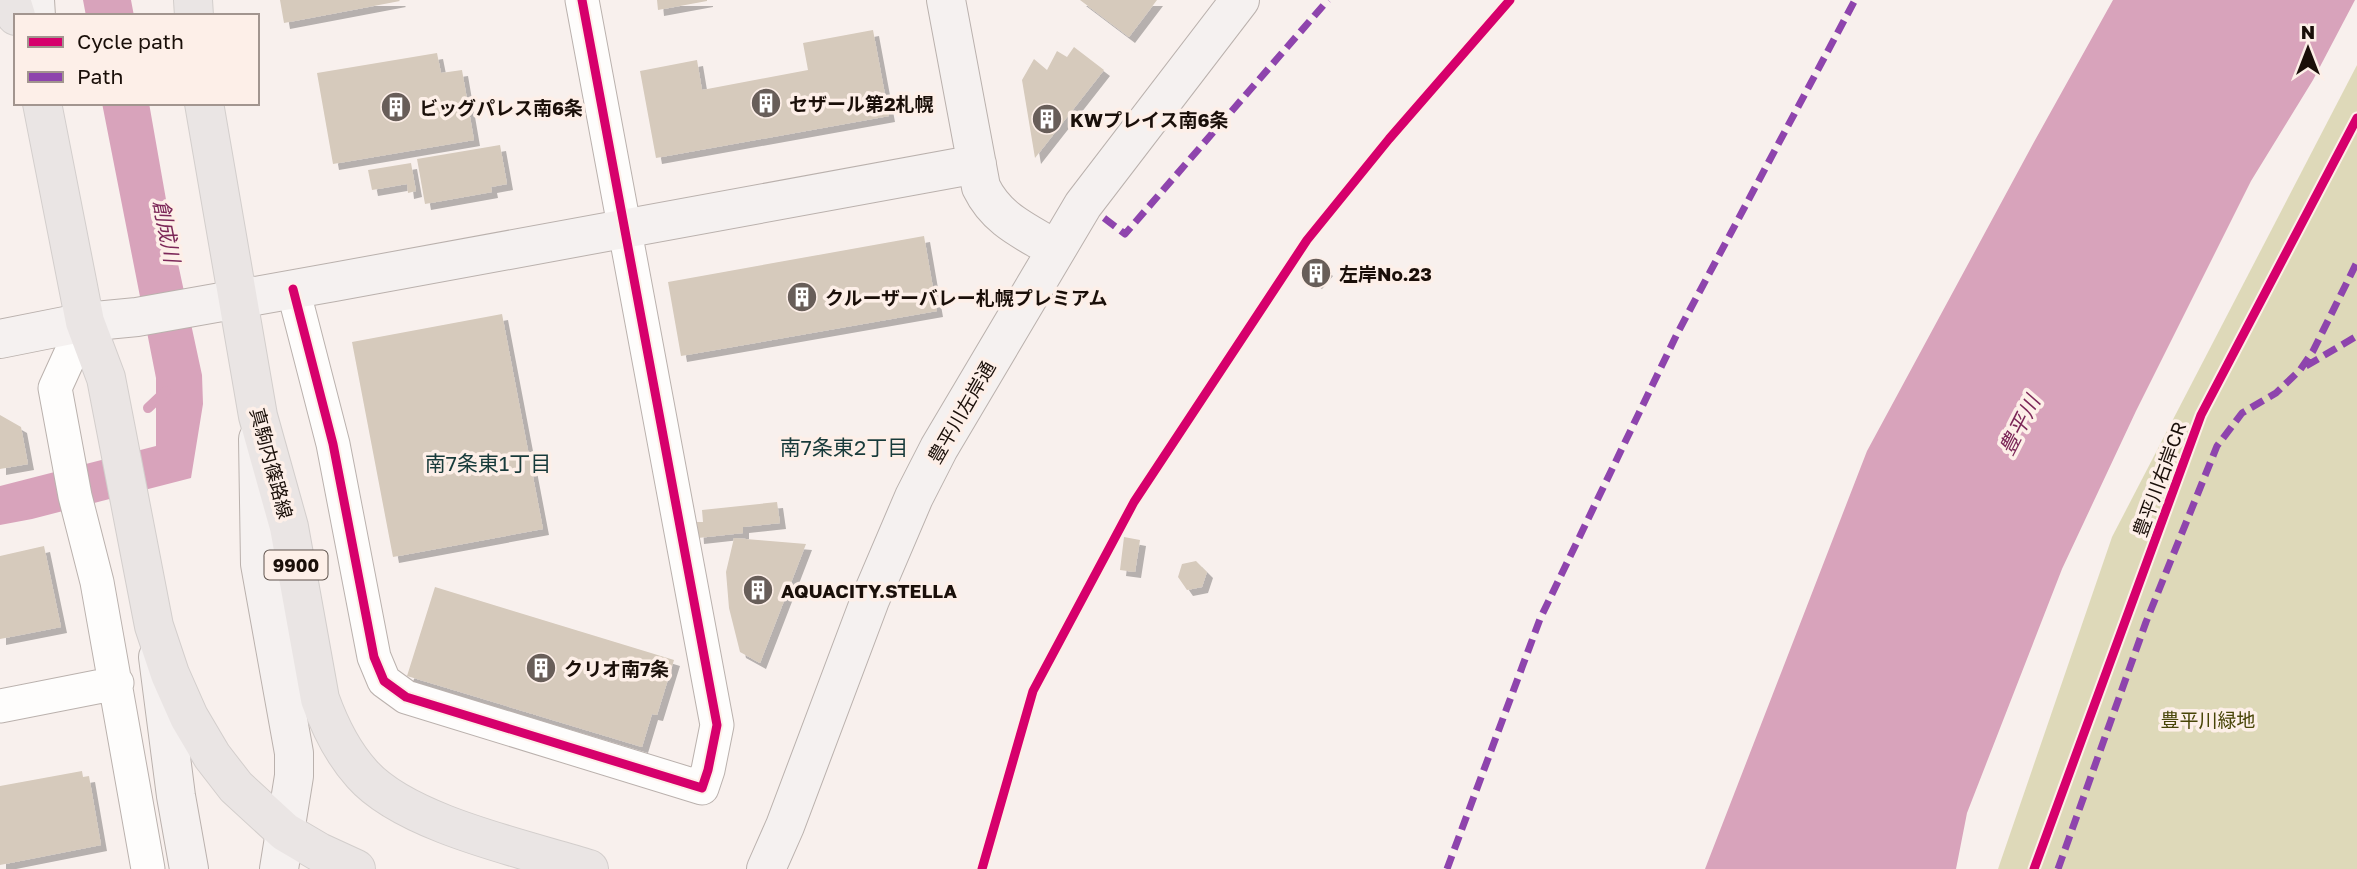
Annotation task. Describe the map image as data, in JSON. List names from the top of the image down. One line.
{"streets":{"main road":["真駒内篠路線","9900"],"street":["豊平川左岸通"],"cycle path":["豊平川右岸CR"]},"districts":["南7条東2丁目","南7条東1丁目"],"water":["創成川","豊平川"],"parks":["豊平川緑地"],"places":{"building":["セザール第2札幌","ビッグパレス南6条","KWプレイス南6条","左岸No.23","クルーザーバレー札幌プレミアム","AQUACITY.STELLA","クリオ南7条"]},"legend":["Cycle path","Path"],"north":"top"}
